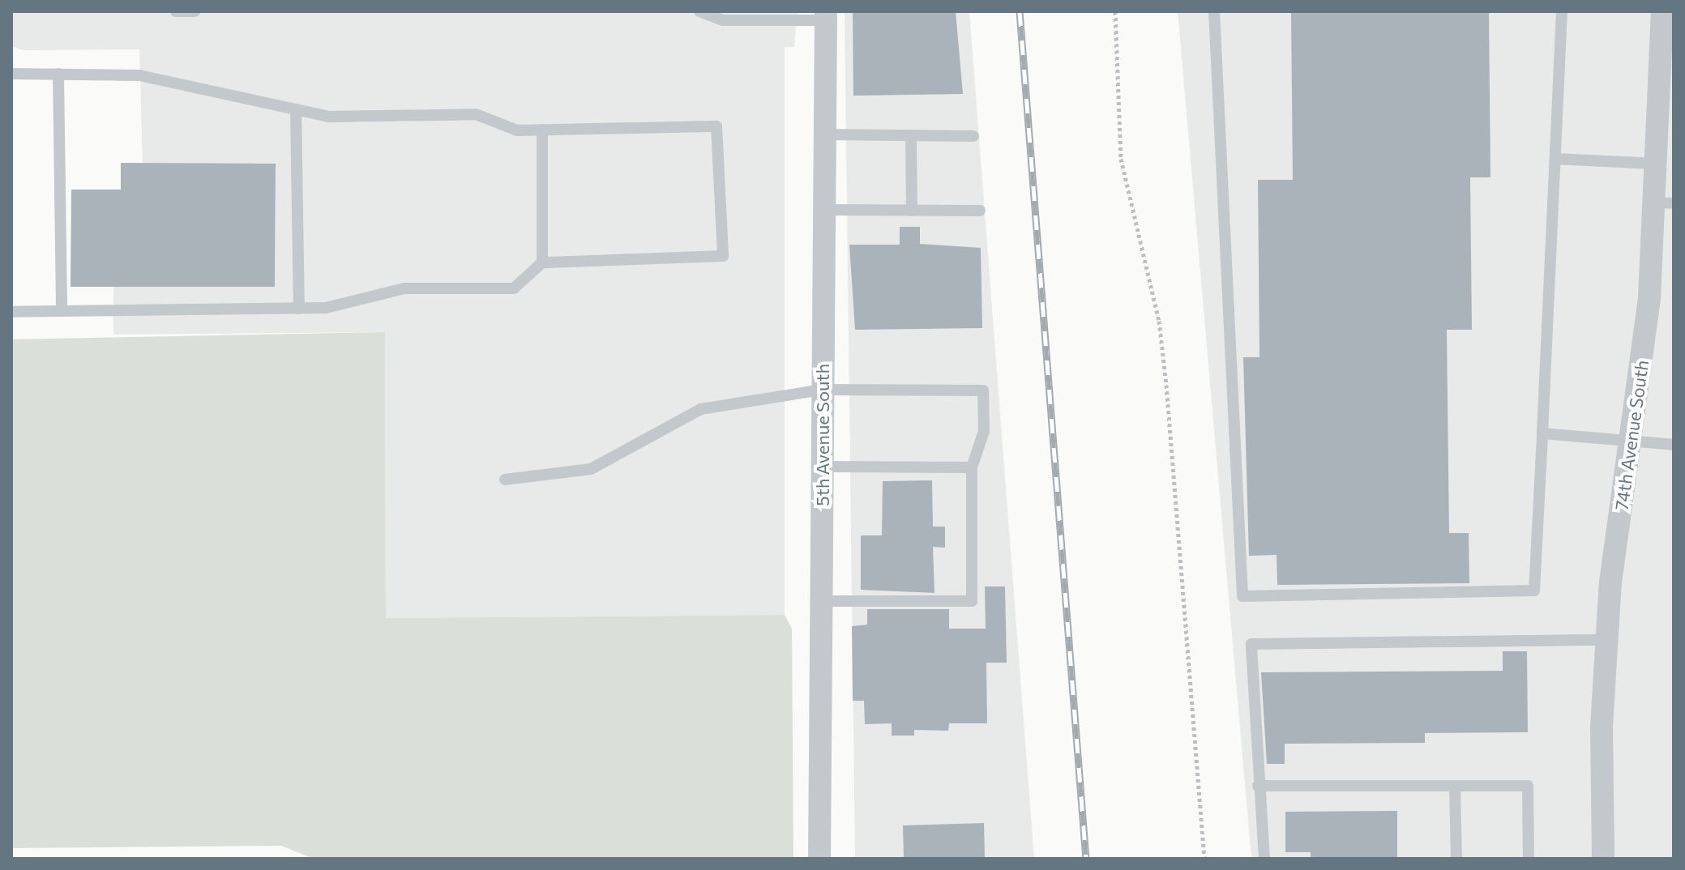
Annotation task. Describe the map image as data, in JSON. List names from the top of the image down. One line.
{"streets":{"street":["5th Avenue South","74th Avenue South"]}}
